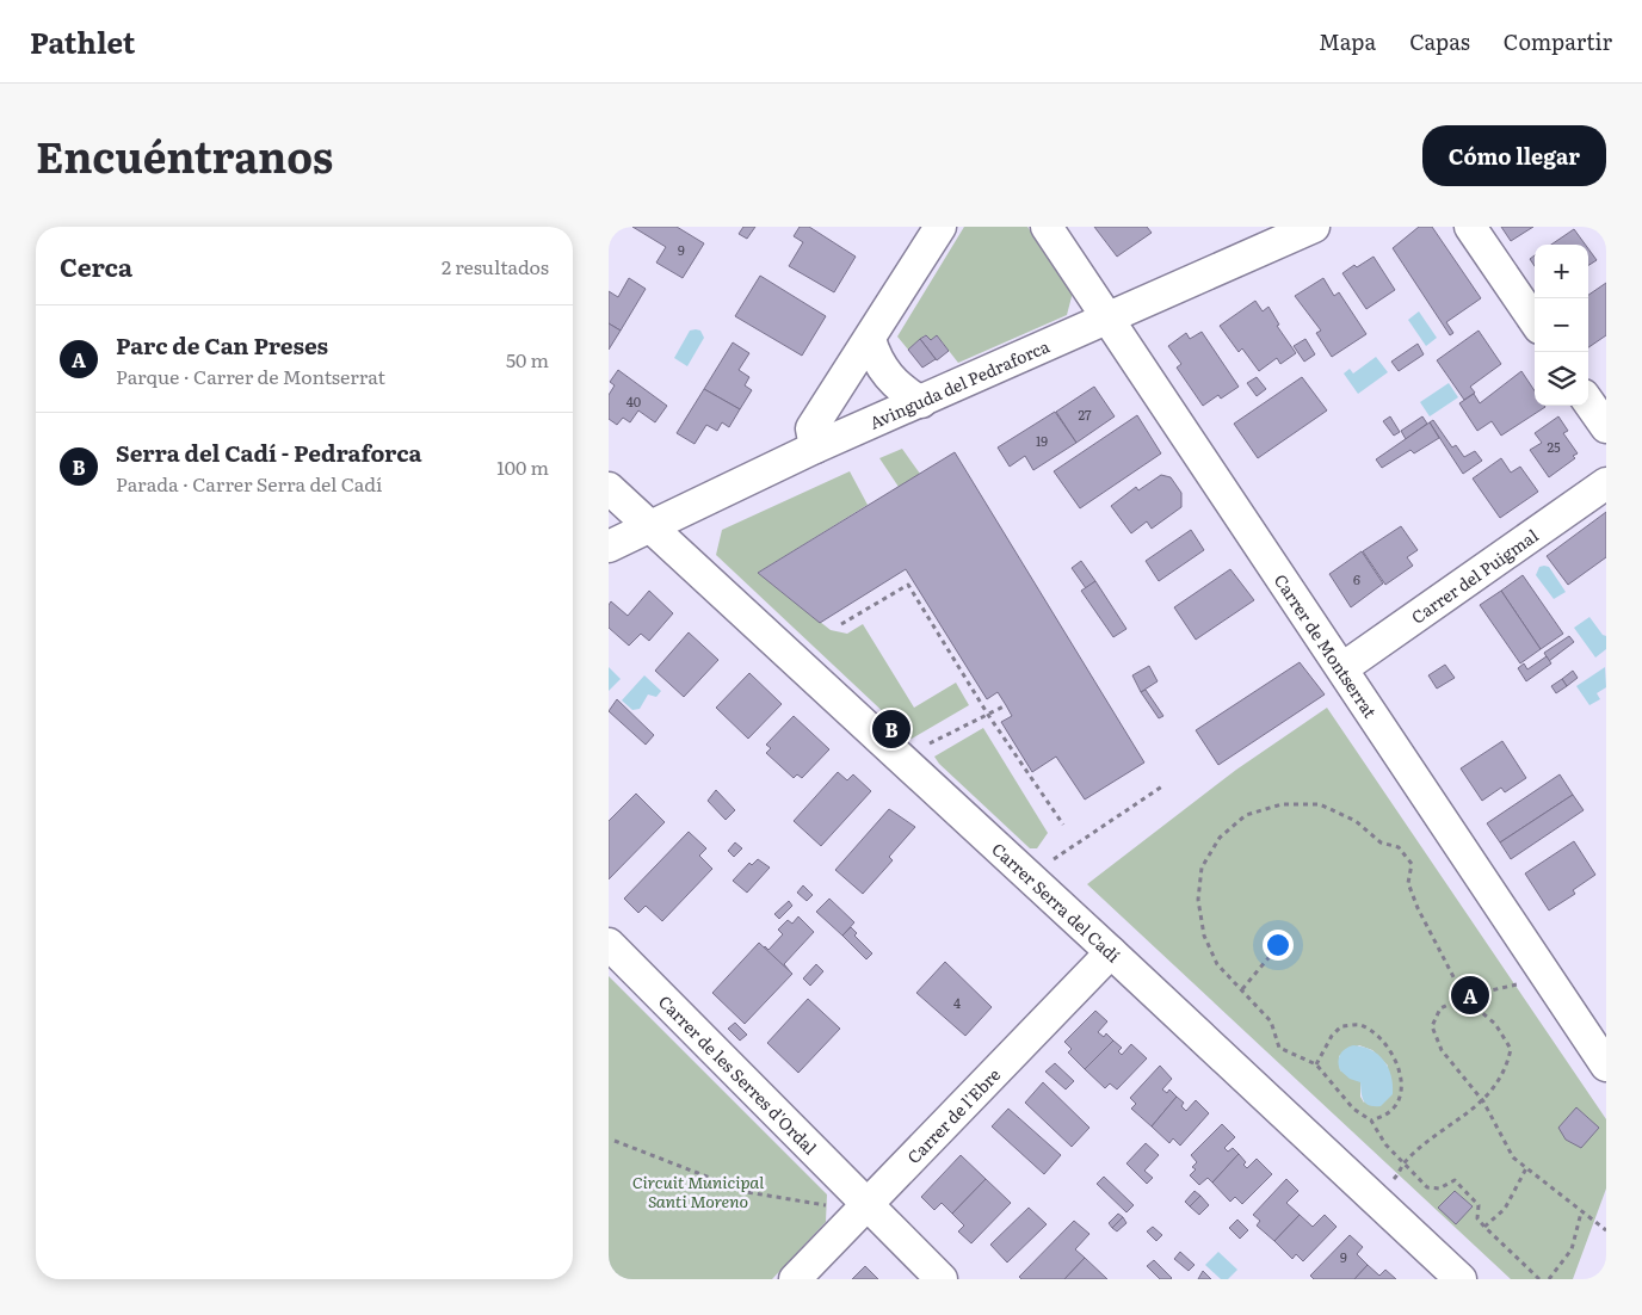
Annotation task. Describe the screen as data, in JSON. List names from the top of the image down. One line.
{"streets":{"street":["Avinguda del Pedraforca","Carrer del Puigmal","Carrer de Montserrat","Carrer Serra del Cadí","Carrer de les Serres d'Ordal","Carrer de l'Ebre"]},"crossings":[["Avinguda del Pedraforca","Carrer de Montserrat"],["Avinguda del Pedraforca","Carrer Serra del Cadí"],["Carrer del Puigmal","Carrer de Montserrat"],["Carrer Serra del Cadí","Carrer de l'Ebre"],["Carrer de les Serres d'Ordal","Carrer de l'Ebre"]],"parks":["Circuit Municipal Santi Moreno"],"house_numbers":["9","40","27","19","25","6","4","9"],"page":{"header":"Pathlet","nav":["Mapa","Capas","Compartir"],"title":"Encuéntranos","buttons":"Cómo llegar","heading":["Cerca","2 resultados"],"map_buttons":["+","−"],"list":[{"mark":"A","name":"Parc de Can Preses","note":"Parque · Carrer de Montserrat","value":"50 m"},{"mark":"B","name":"Serra del Cadí - Pedraforca","note":"Parada · Carrer Serra del Cadí","value":"100 m"}],"pins":["B","A"]}}
